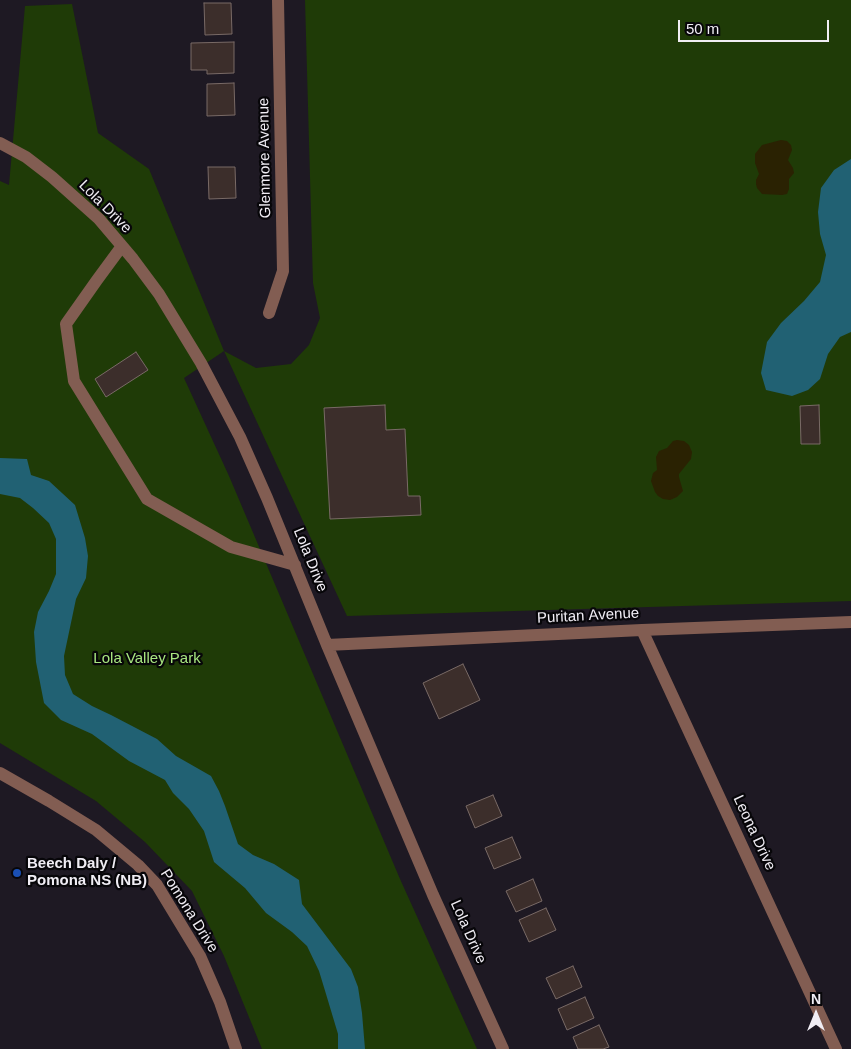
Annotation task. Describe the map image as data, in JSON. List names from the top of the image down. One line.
{"streets":{"street":["Glenmore Avenue","Lola Drive","Puritan Avenue","Leona Drive","Pomona Drive"]},"crossings":[["Lola Drive","Puritan Avenue"],["Puritan Avenue","Leona Drive"]],"parks":["Lola Valley Park"],"places":["Beech Daly / Pomona NS (NB)"],"scale_bar":"50 m","north":"top"}
